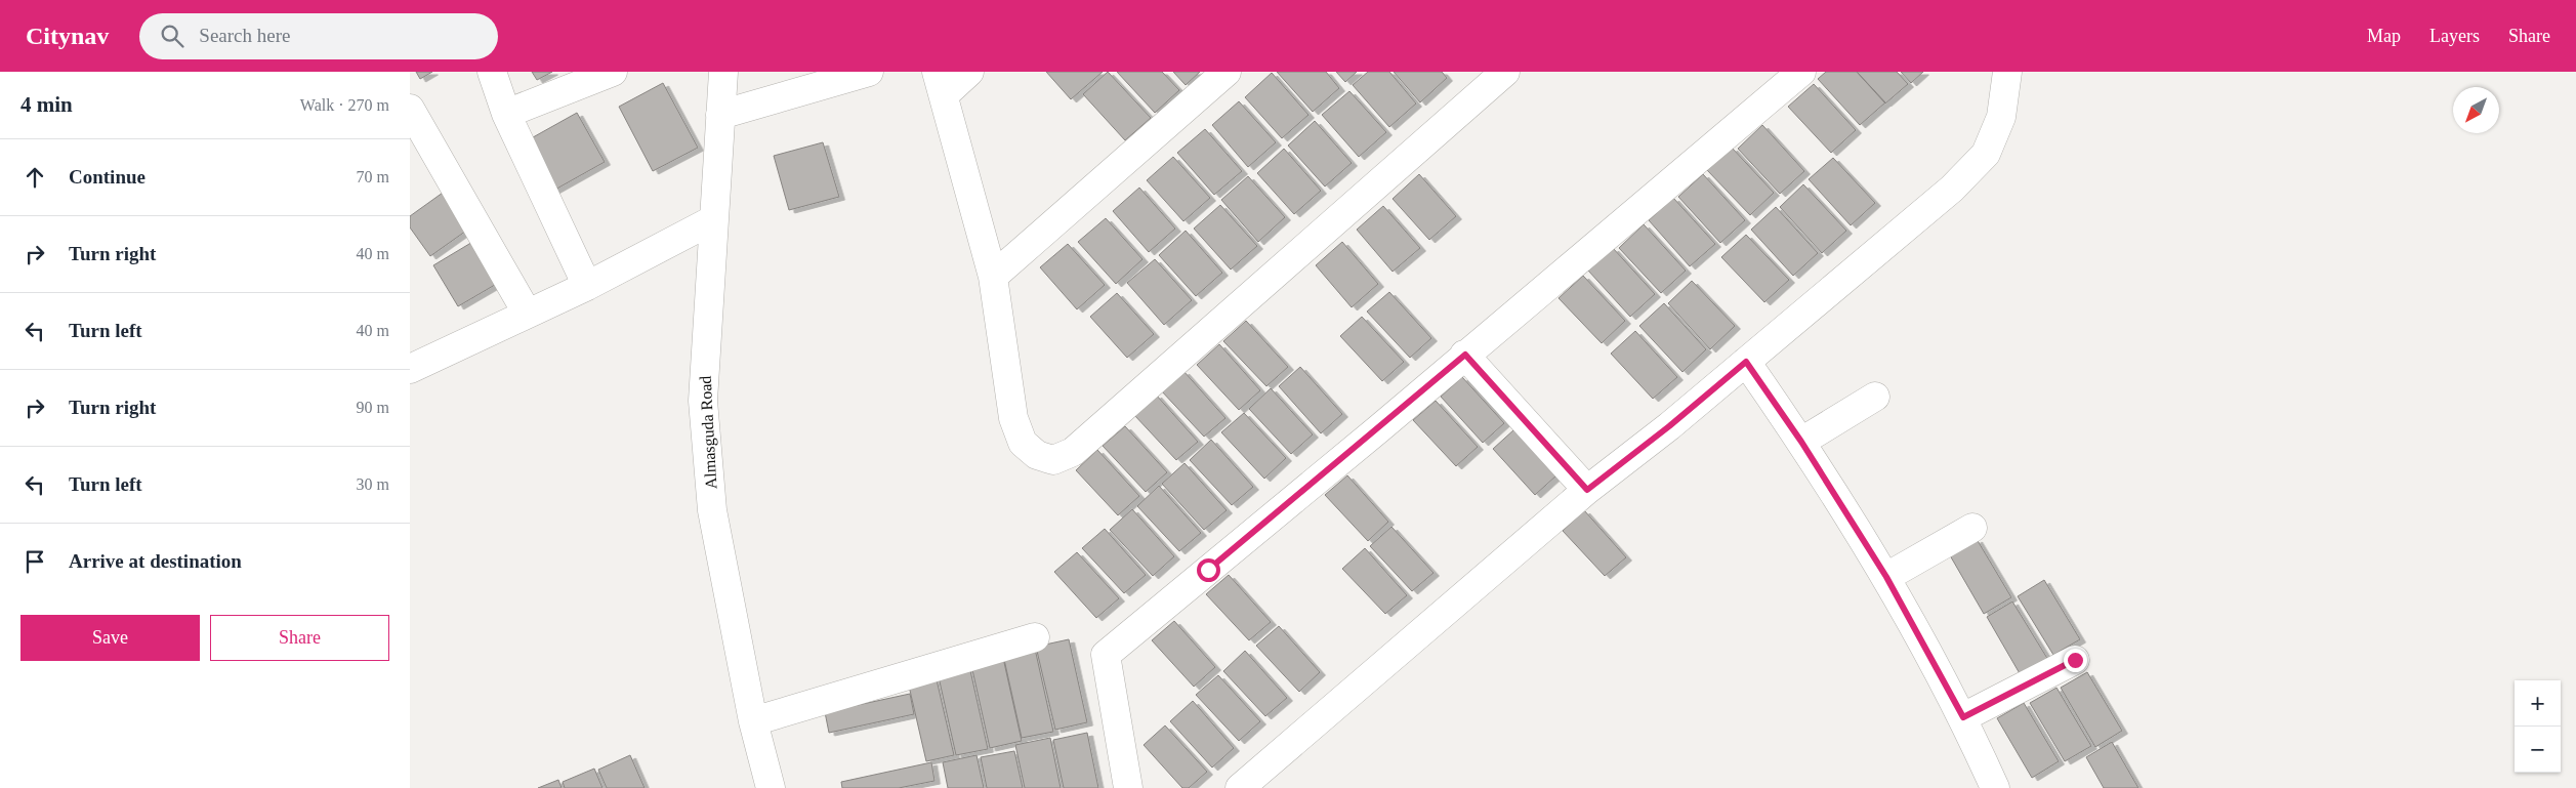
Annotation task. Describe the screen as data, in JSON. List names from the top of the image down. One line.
{"streets":{"street":["Almasguda Road"]},"north":"bottom left","page":{"header":"Citynav","search":"Search here","nav":["Map","Layers","Share"],"heading":["4 min","Walk · 270 m"],"list":[["Continue","70 m"],["Turn right","40 m"],["Turn left","40 m"],["Turn right","90 m"],["Turn left","30 m"],"Arrive at destination"],"buttons":["Save","Share"],"map_buttons":["+","−"]}}
